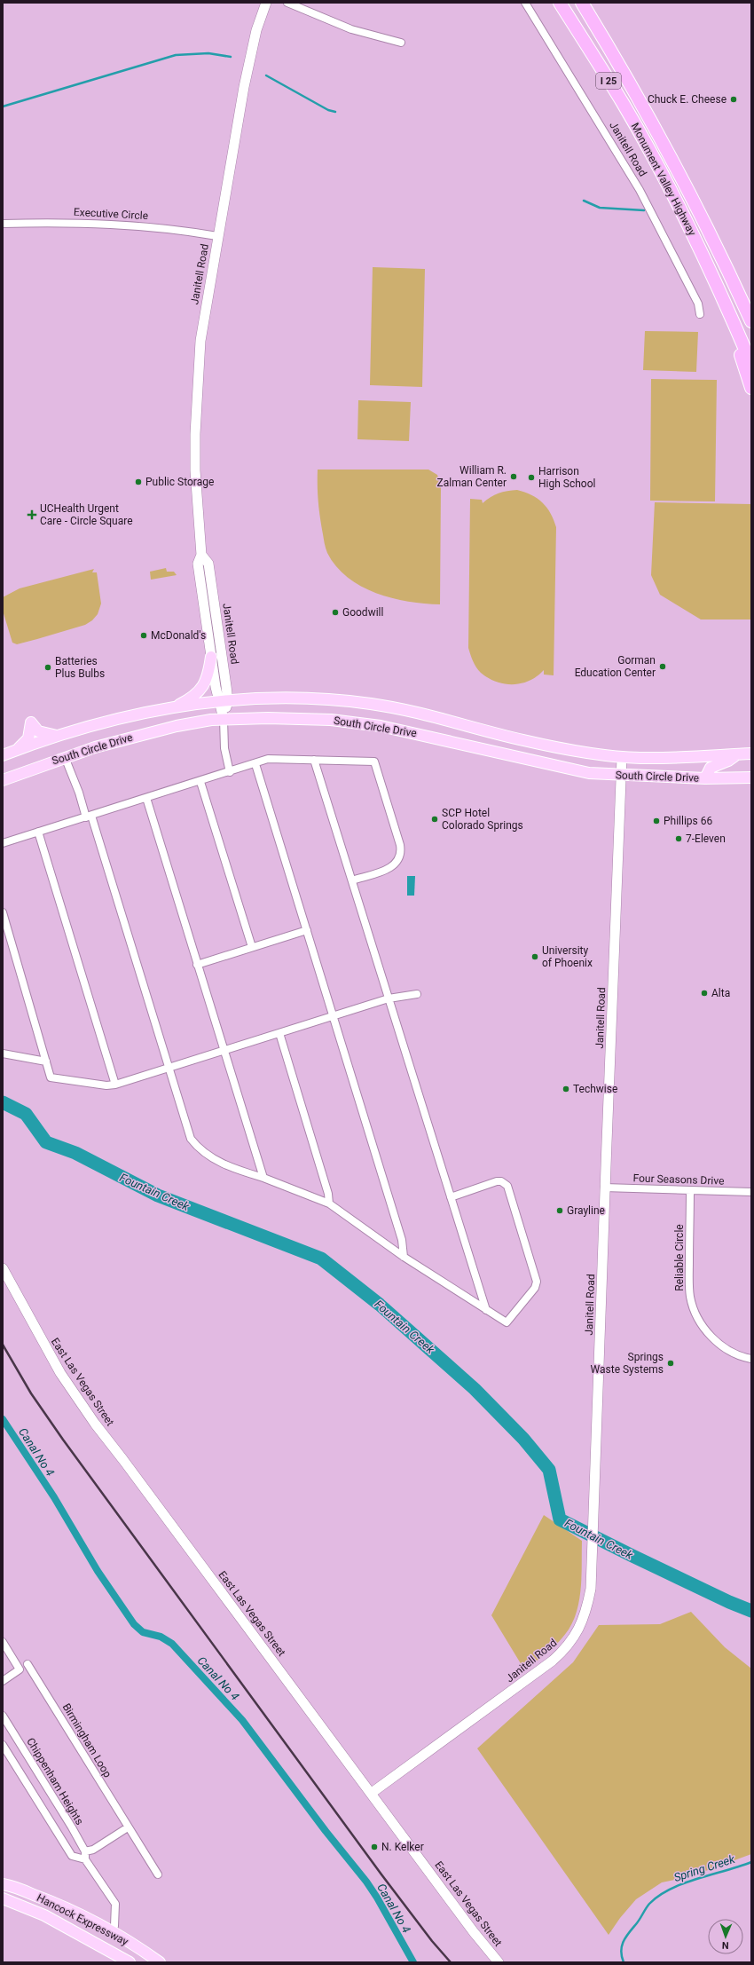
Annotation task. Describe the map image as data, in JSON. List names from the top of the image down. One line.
{"streets":{"highway":["I 25","Monument Valley Highway"],"main road":["South Circle Drive","Hancock Expressway"],"street":["Janitell Road","Executive Circle","Four Seasons Drive","Reliable Circle","East Las Vegas Street","Birmingham Loop","Chippenham Heights"]},"crossings":[["Janitell Road","Executive Circle"],["Janitell Road","South Circle Drive"],["Janitell Road","Four Seasons Drive"],["Janitell Road","East Las Vegas Street"],["Four Seasons Drive","Reliable Circle"],["Chippenham Heights","Hancock Expressway"]],"water":["Fountain Creek","Canal No 4","Spring Creek"],"places":{"other":["Chuck E. Cheese","William R. Zalman Center","Harrison High School","Public Storage","Goodwill","McDonald's","Gorman Education Center","Batteries Plus Bulbs","SCP Hotel Colorado Springs","Phillips 66","7-Eleven","University of Phoenix","Alta","Techwise","Grayline","Springs Waste Systems","N. Kelker"],"health":["UCHealth Urgent Care - Circle Square"]},"north":"bottom"}
